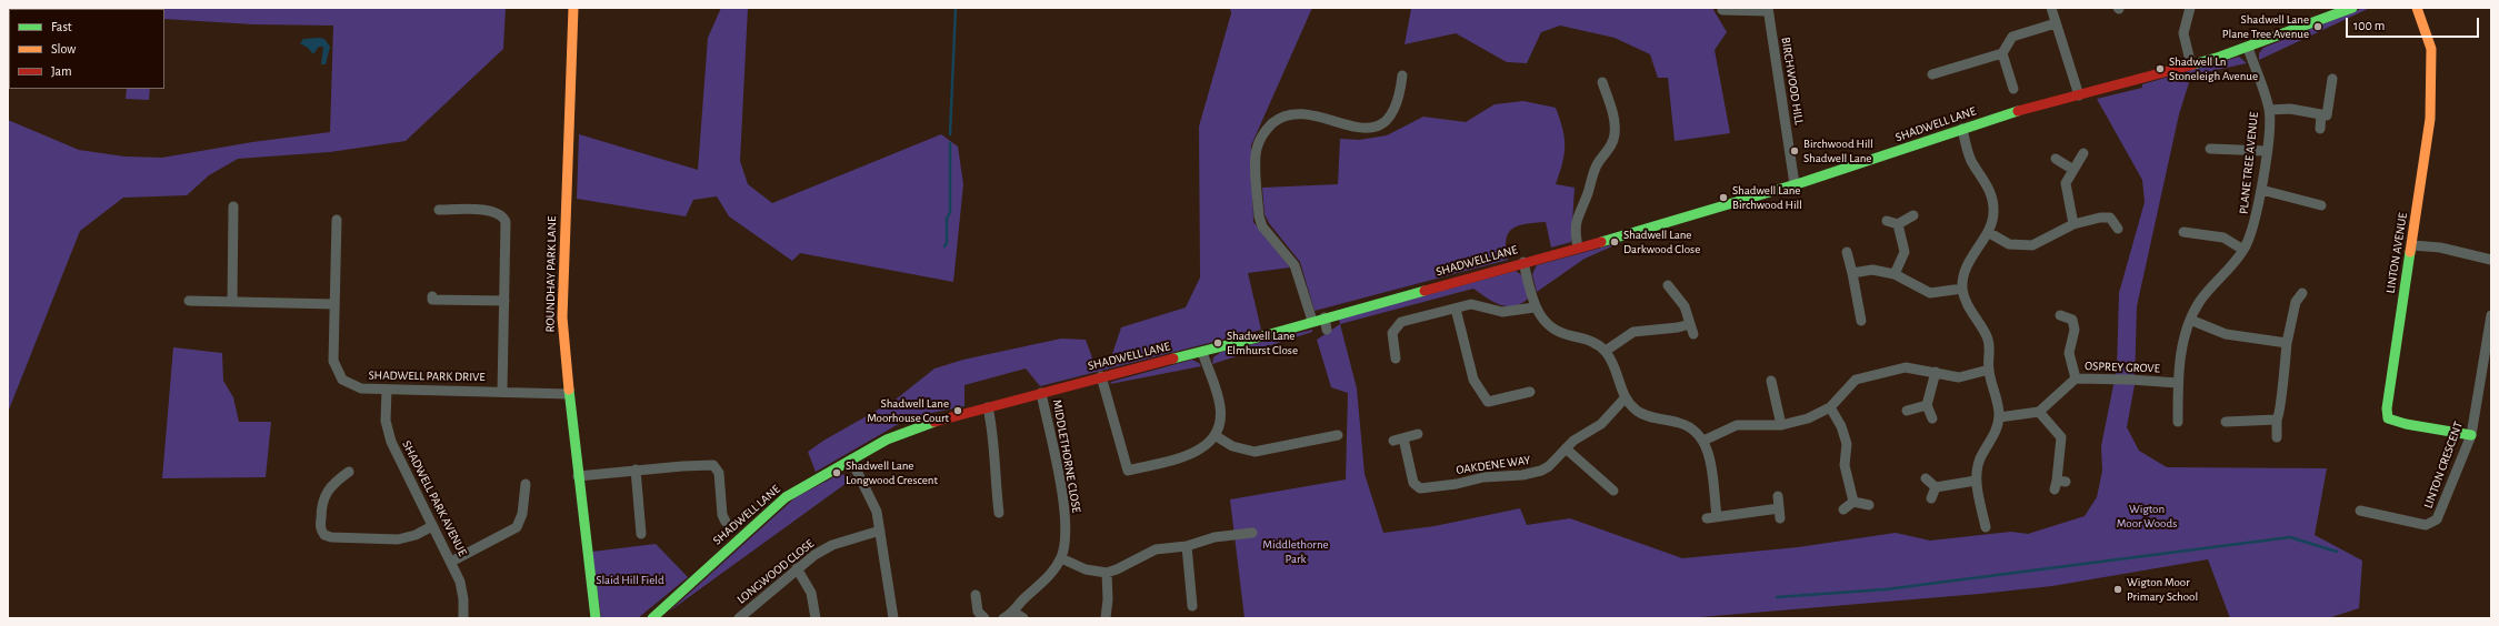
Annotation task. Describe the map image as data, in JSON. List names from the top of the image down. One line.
{"streets":{"street":["BIRCHWOOD HILL","SHADWELL LANE","PLANE TREE AVENUE","LINTON AVENUE","ROUNDHAY PARK LANE","OSPREY GROVE","SHADWELL PARK DRIVE","MIDDLETHORNE CLOSE","OAKDENE WAY","LINTON CRESCENT","SHADWELL PARK AVENUE","LONGWOOD CLOSE"]},"crossings":[["BIRCHWOOD HILL","SHADWELL LANE"],["SHADWELL LANE","PLANE TREE AVENUE"],["SHADWELL LANE","MIDDLETHORNE CLOSE"],["PLANE TREE AVENUE","OSPREY GROVE"],["LINTON AVENUE","LINTON CRESCENT"],["ROUNDHAY PARK LANE","SHADWELL PARK DRIVE"],["SHADWELL PARK DRIVE","SHADWELL PARK AVENUE"]],"parks":["Wigton Moor Woods","Middlethorne Park","Slaid Hill Field"],"places":["Shadwell Lane Plane Tree Avenue","Shadwell Ln Stoneleigh Avenue","Birchwood Hill Shadwell Lane","Shadwell Lane Birchwood Hill","Shadwell Lane Darkwood Close","Shadwell Lane Elmhurst Close","Shadwell Lane Moorhouse Court","Shadwell Lane Longwood Crescent","Wigton Moor Primary School"],"legend":["Fast","Slow","Jam"],"scale_bar":"100 m"}
